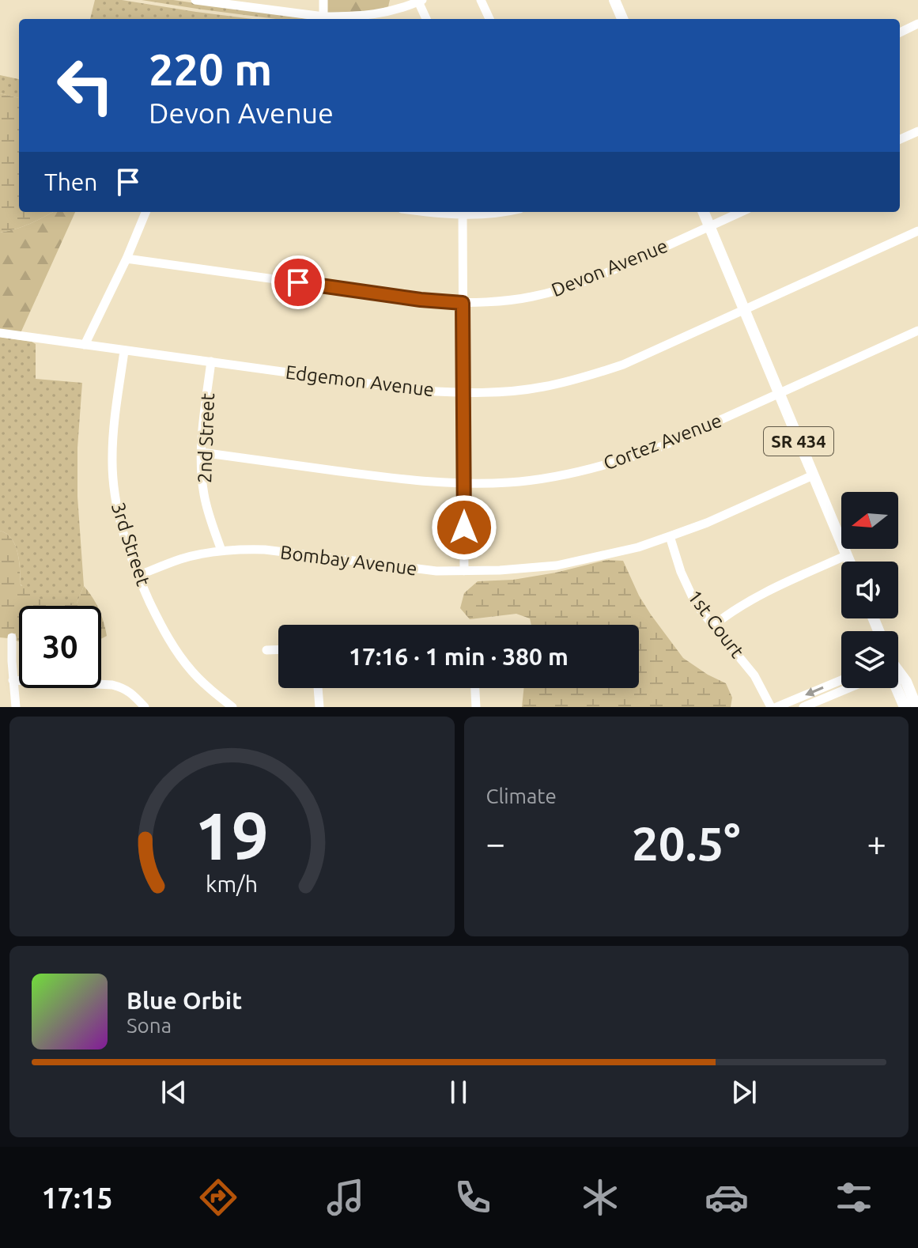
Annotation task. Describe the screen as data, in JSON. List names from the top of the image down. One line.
{"streets":{"main road":["SR 434"],"street":["Devon Avenue","Edgemon Avenue","2nd Street","Cortez Avenue","3rd Street","Bombay Avenue","1st Court"]},"crossings":[["Devon Avenue","SR 434"],["Edgemon Avenue","2nd Street"],["Edgemon Avenue","SR 434"],["Edgemon Avenue","3rd Street"],["2nd Street","Cortez Avenue"],["2nd Street","Bombay Avenue"],["SR 434","Cortez Avenue"],["SR 434","Bombay Avenue"],["3rd Street","Bombay Avenue"],["Bombay Avenue","1st Court"]],"north":"left","page":{"turn":["220 m","Devon Avenue"],"then":"Then","limit":"30","trip":"17:16 · 1 min · 380 m","tile":"Climate","heat":["−","20.5°","+"],"song":["Blue Orbit","Sona"],"tabs":"17:15","gauge":["19","km/h"]}}
